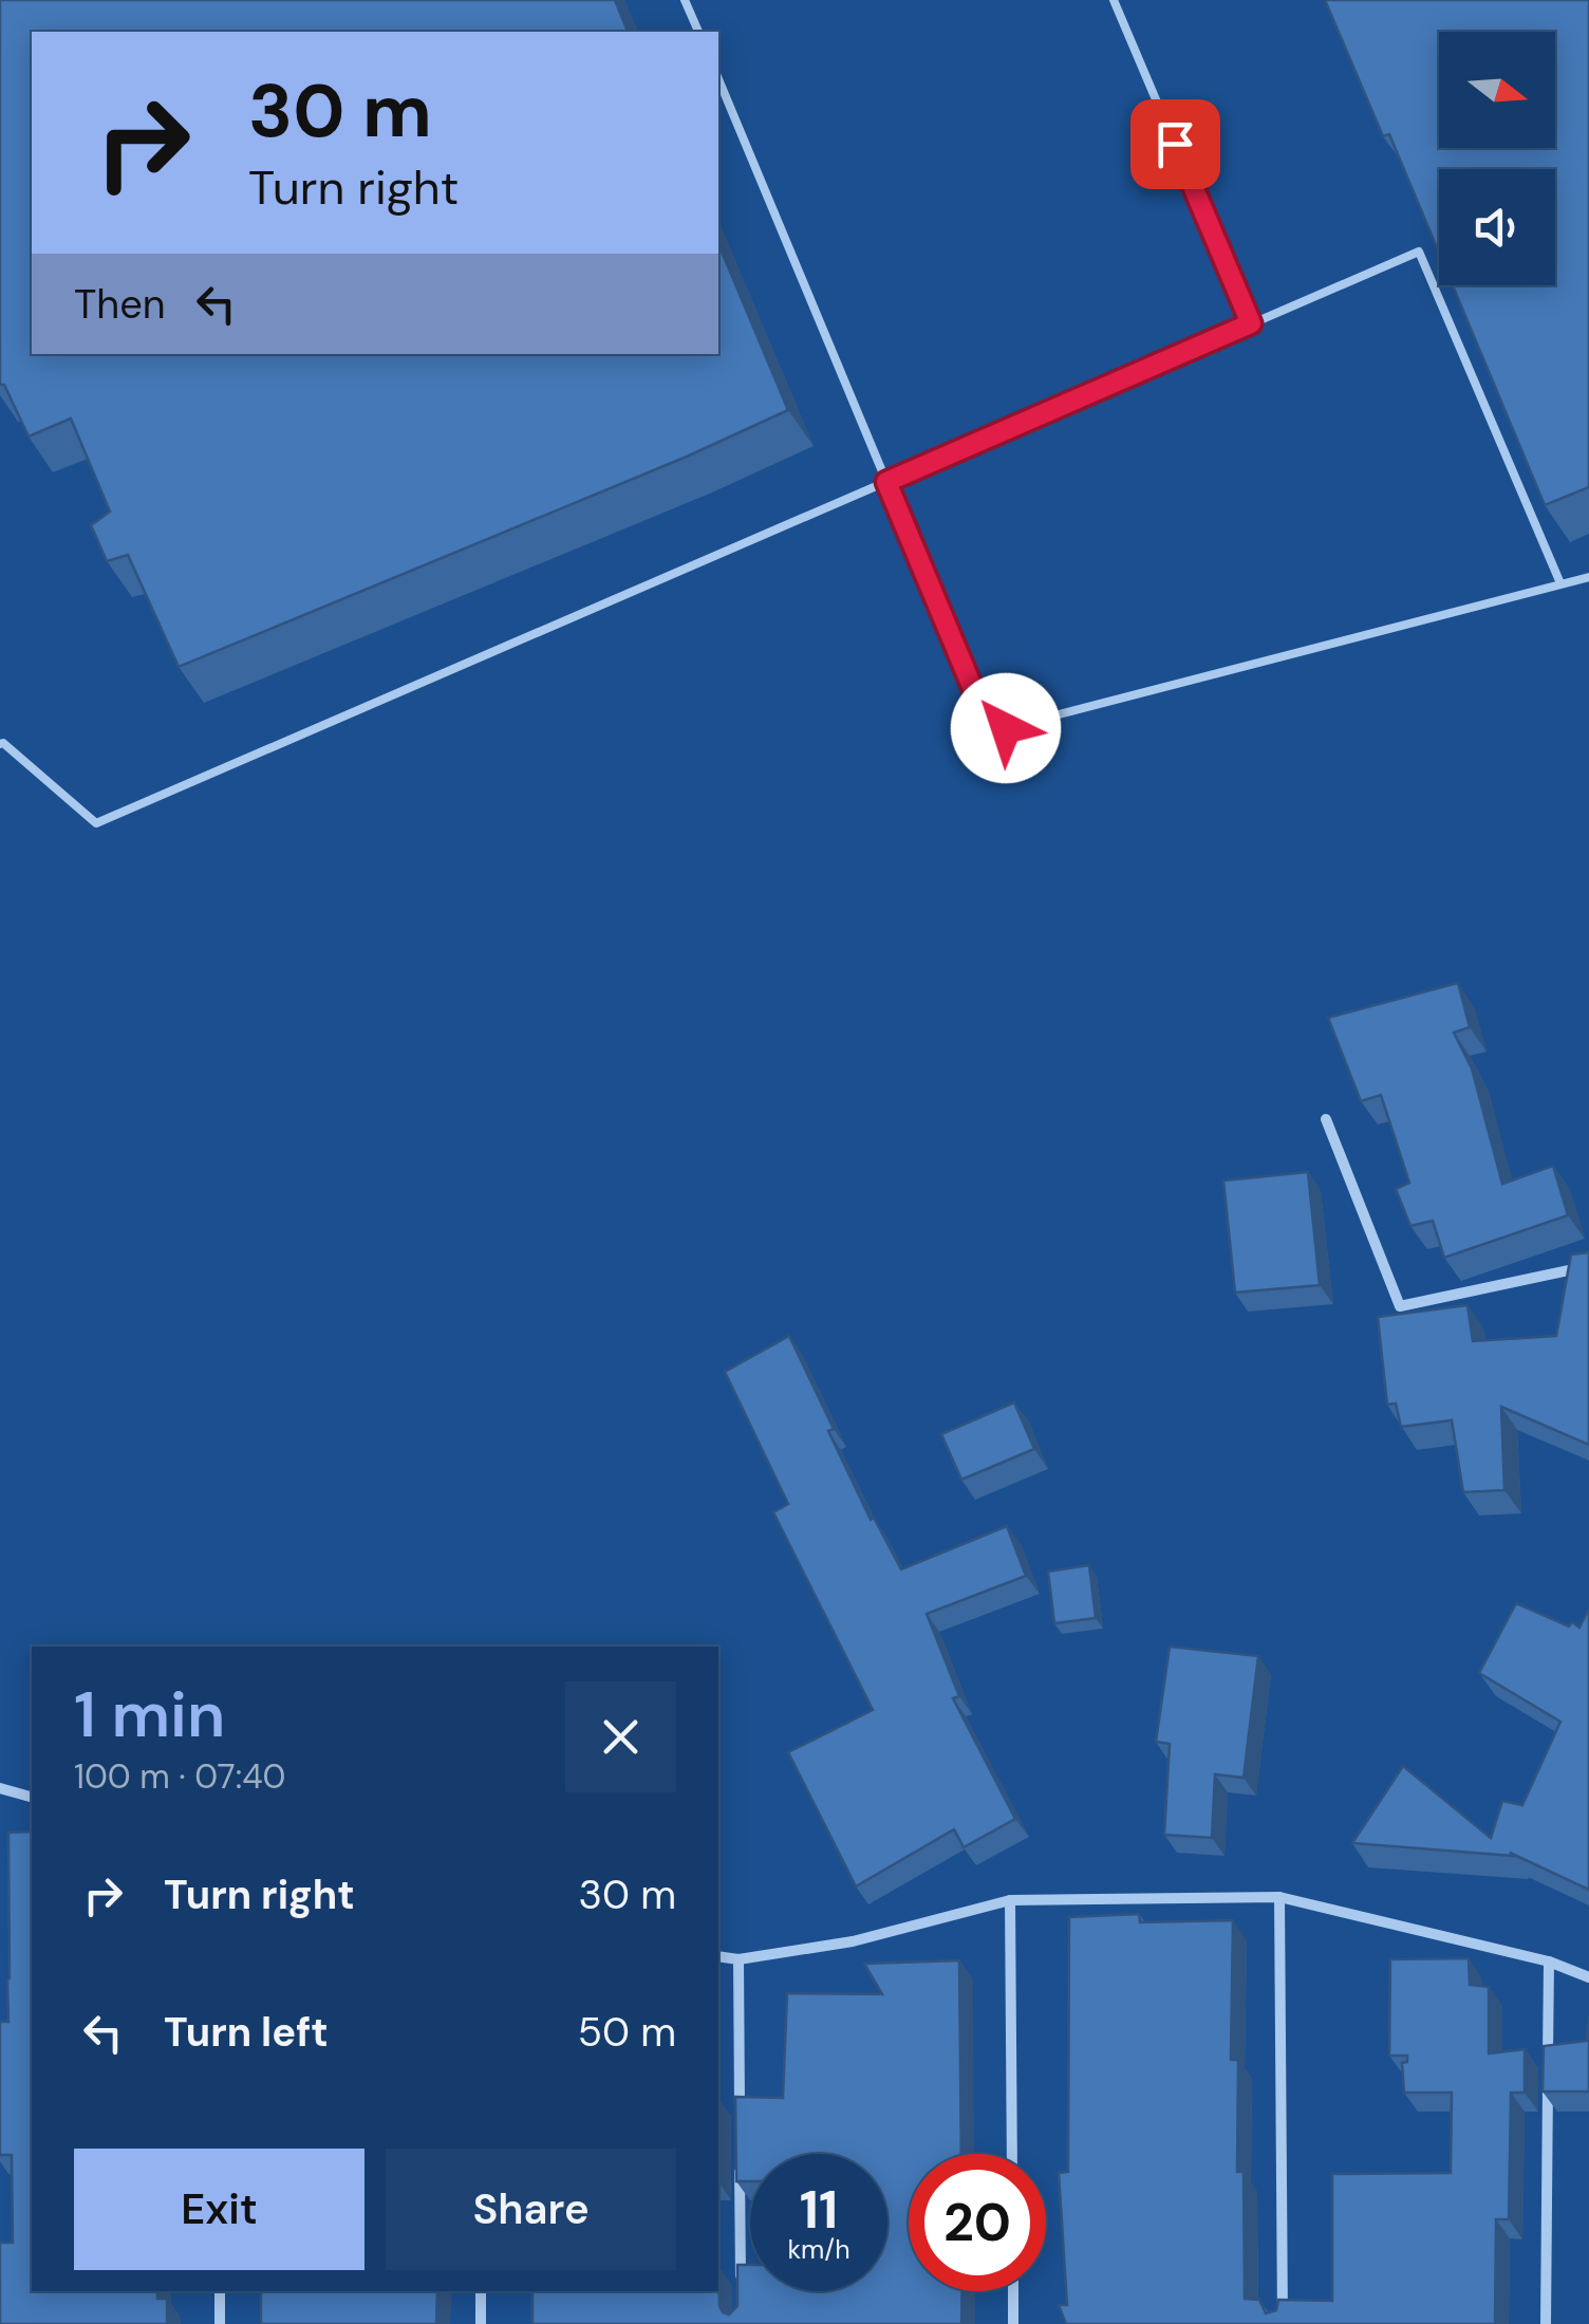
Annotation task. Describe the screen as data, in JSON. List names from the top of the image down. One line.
{"north":"right","page":{"turn":["30 m","Turn right"],"then":"Then","heading":["1 min","100 m · 07:40"],"list":[{"name":"Turn right","value":"30 m"},{"name":"Turn left","value":"50 m"}],"buttons":["Exit","Share"],"speed":"11 km/h","limit":"20"}}
